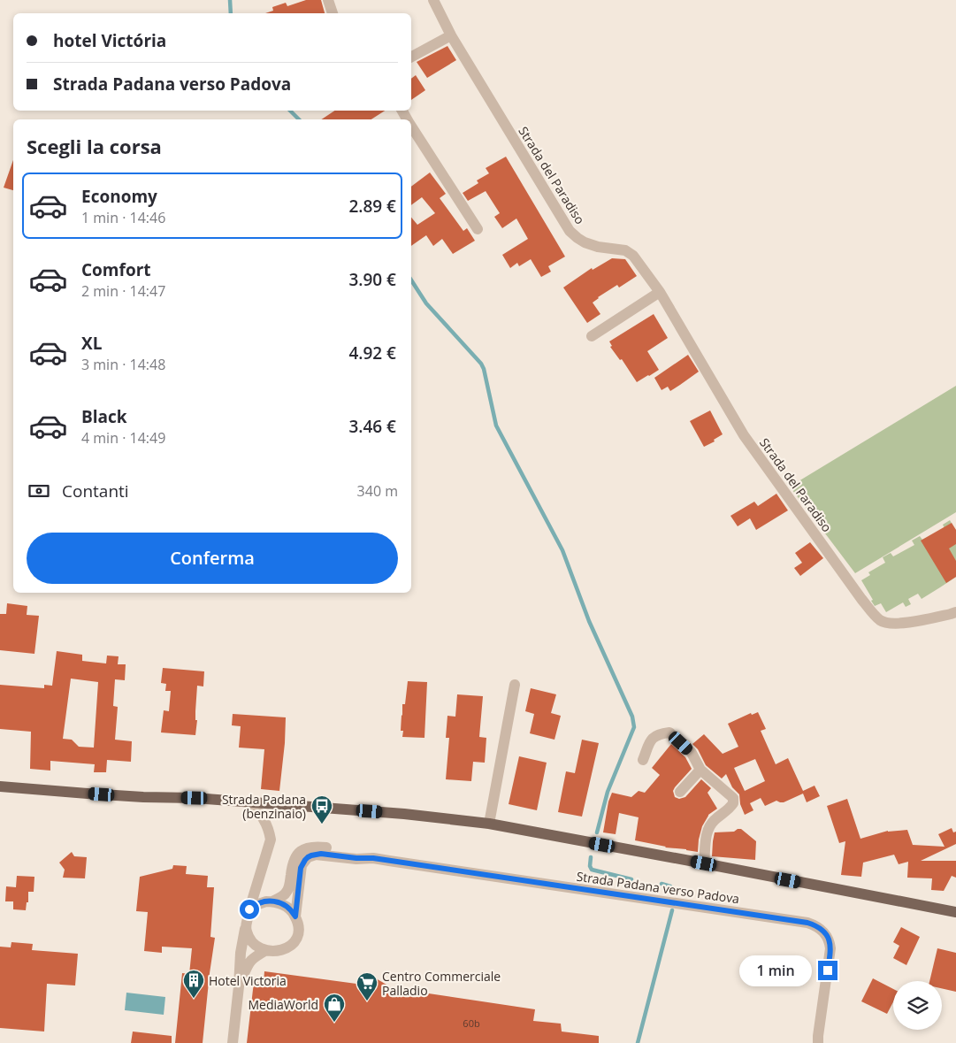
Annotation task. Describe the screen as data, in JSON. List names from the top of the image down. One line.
{"streets":{"street":["Strada del Paradiso","Strada Padana verso Padova"]},"places":{"bus stop":["Strada Padana (benzinaio)"],"building":["Hotel Victoria"],"supermarket":["Centro Commerciale Palladio"],"shop":["MediaWorld"]},"house_numbers":["60b"],"page":{"banner":["hotel Victória","Strada Padana verso Padova"],"heading":"Scegli la corsa","list":[{"name":"Economy","note":"1 min · 14:46","value":"2.89 €"},{"name":"Comfort","note":"2 min · 14:47","value":"3.90 €"},{"name":"XL","note":"3 min · 14:48","value":"4.92 €"},{"name":"Black","note":"4 min · 14:49","value":"3.46 €"}],"pay":["Contanti","340 m"],"buttons":"Conferma","bubble":"1 min"}}
